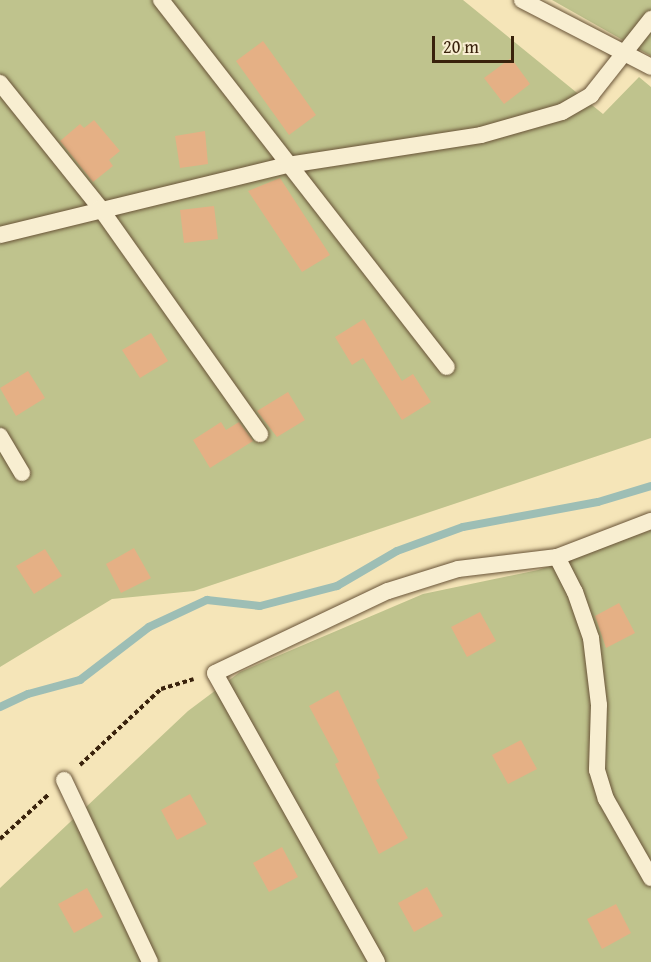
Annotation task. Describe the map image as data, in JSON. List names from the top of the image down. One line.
{"scale_bar":"20 m"}
